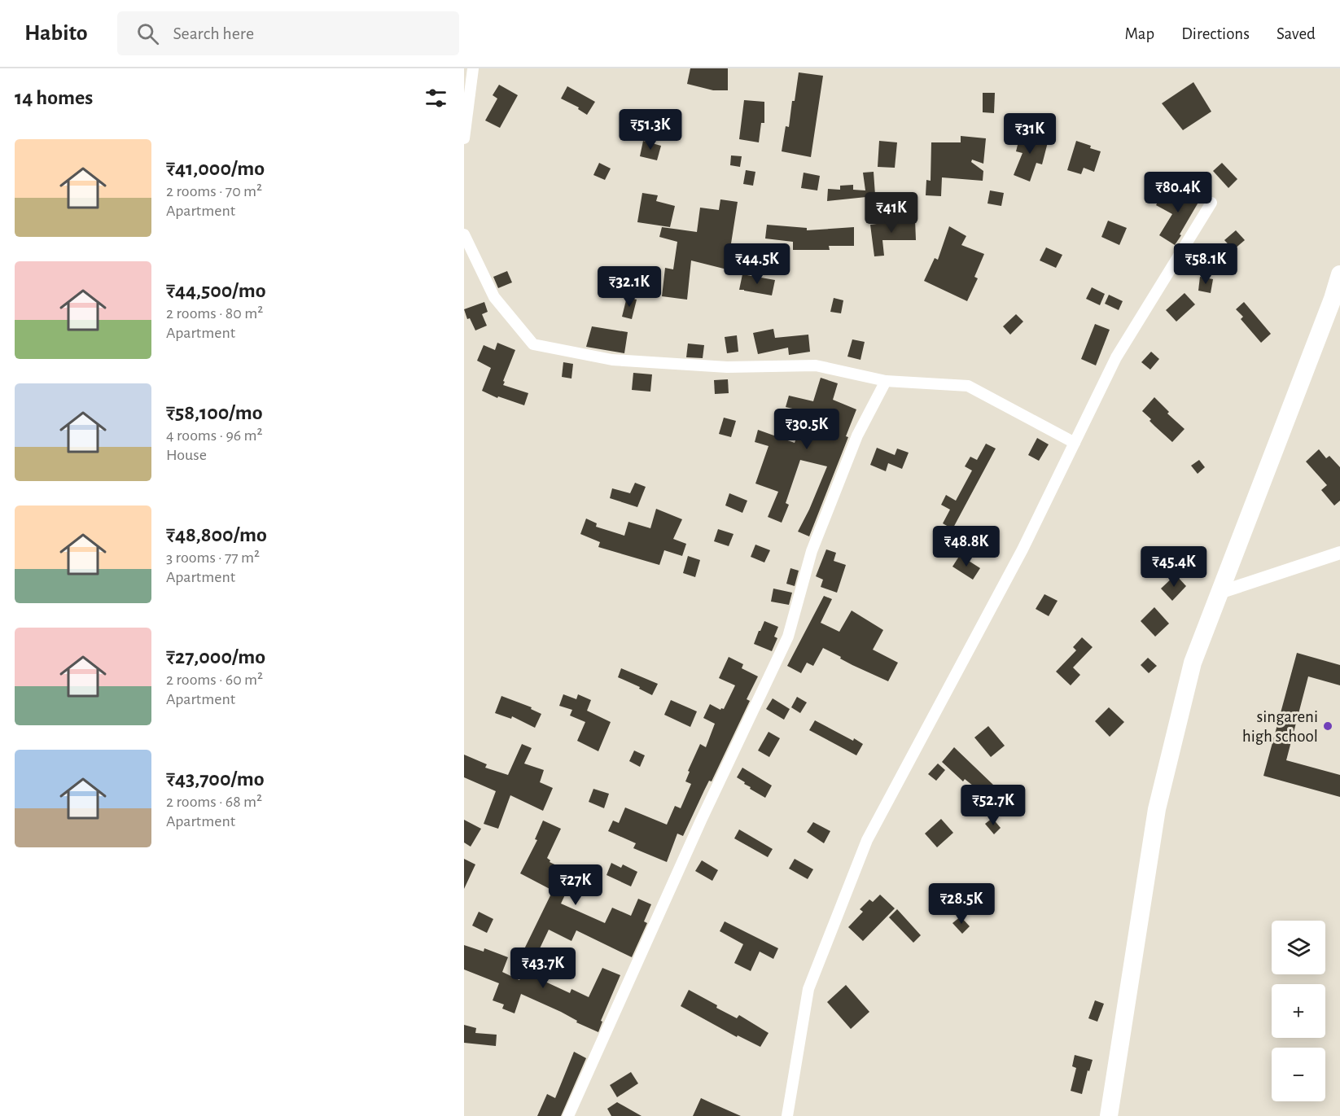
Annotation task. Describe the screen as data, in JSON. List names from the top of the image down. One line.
{"places":["singareni high school"],"page":{"header":"Habito","search":"Search here","nav":["Map","Directions","Saved"],"heading":"14 homes","price":["₹51.3K","₹31K","₹80.4K","₹41K","₹44.5K","₹58.1K","₹32.1K","₹30.5K","₹48.8K","₹45.4K","₹52.7K","₹27K","₹28.5K","₹43.7K"],"list":[{"name":"₹41,000/mo","note":"2 rooms · 70 m² · Apartment"},{"name":"₹44,500/mo","note":"2 rooms · 80 m² · Apartment"},{"name":"₹58,100/mo","note":"4 rooms · 96 m² · House"},{"name":"₹48,800/mo","note":"3 rooms · 77 m² · Apartment"},{"name":"₹27,000/mo","note":"2 rooms · 60 m² · Apartment"},{"name":"₹43,700/mo","note":"2 rooms · 68 m² · Apartment"}],"map_buttons":["+","−"]}}
